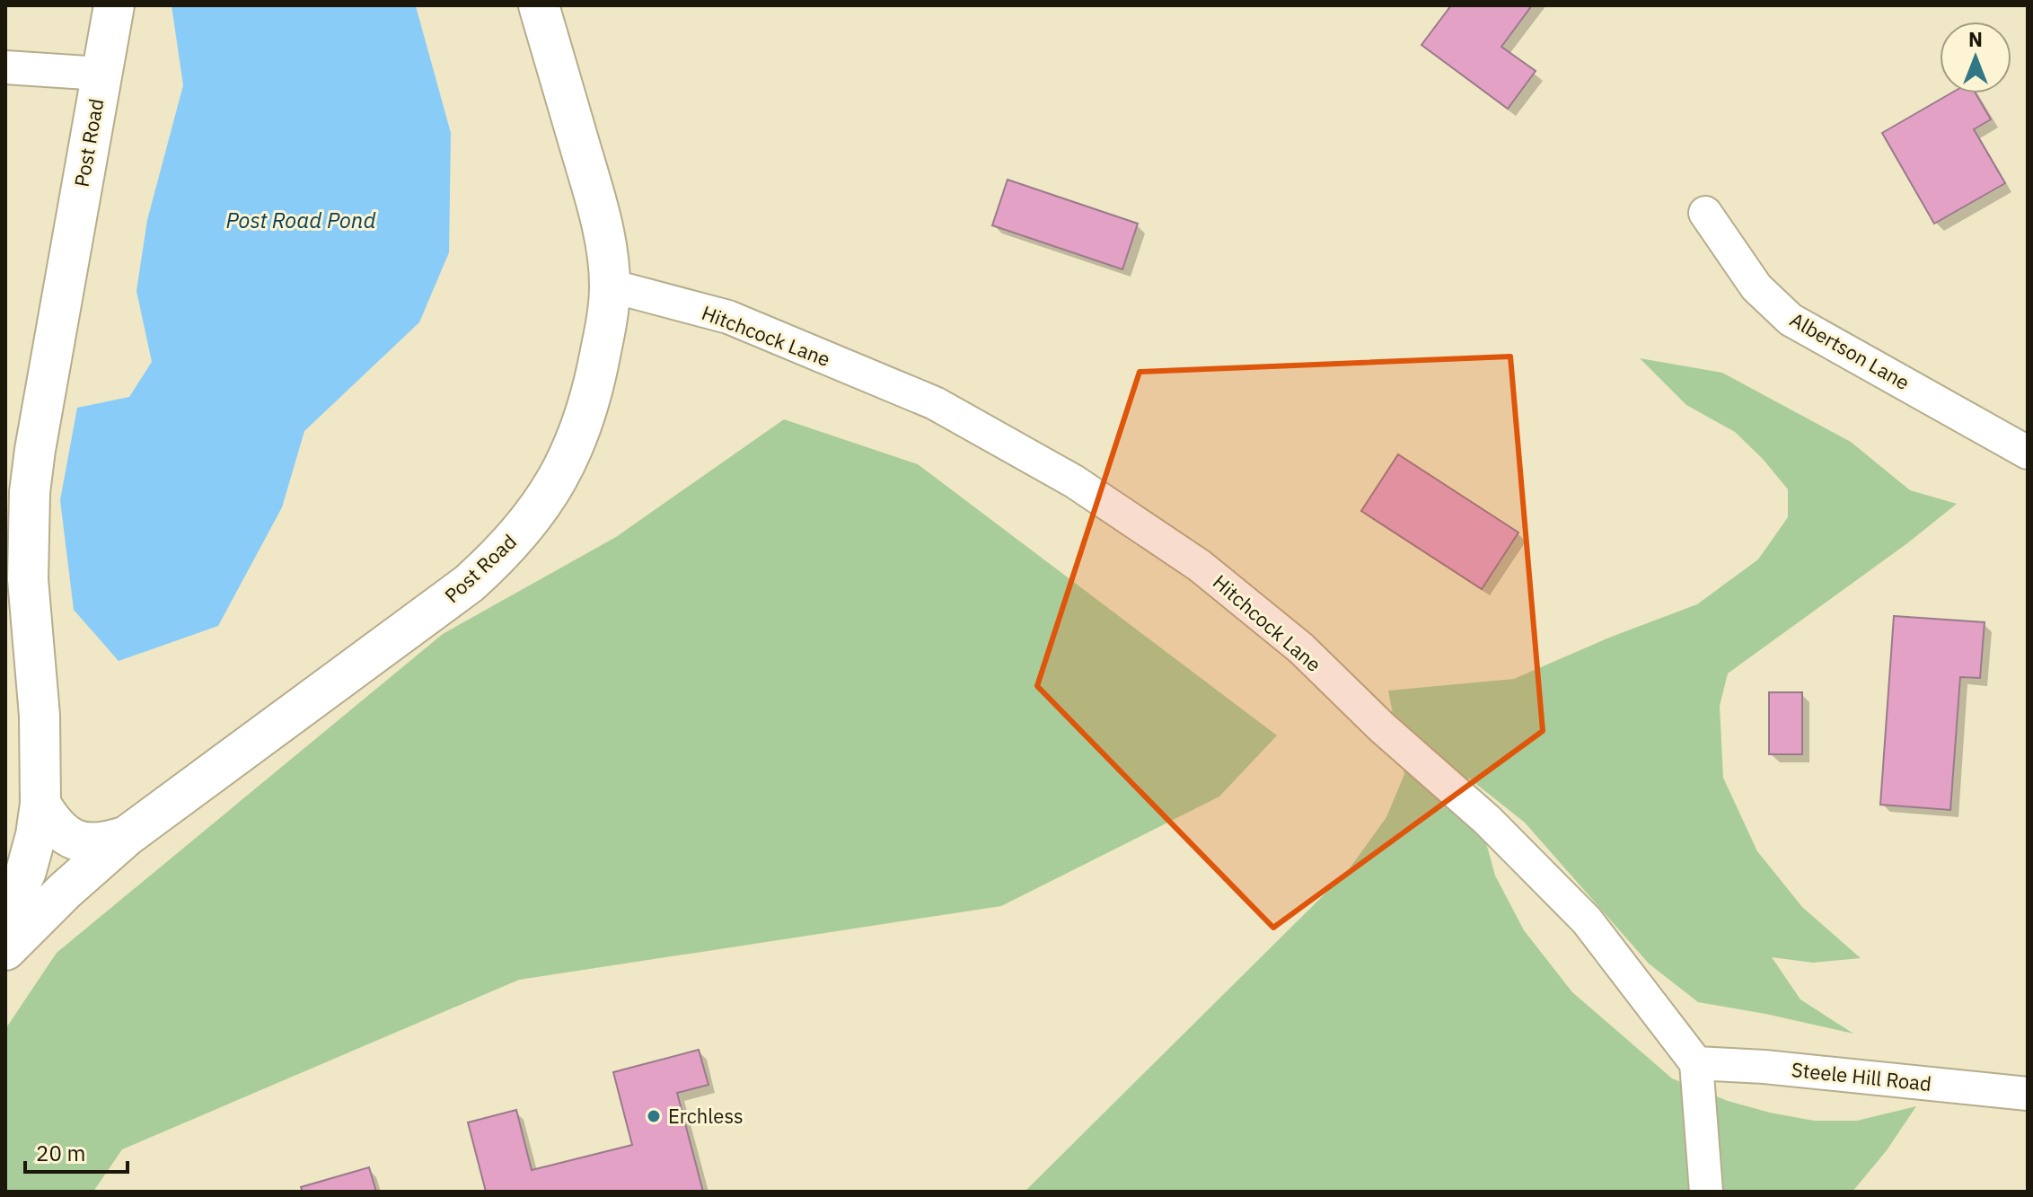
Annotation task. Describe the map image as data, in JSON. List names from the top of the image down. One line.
{"streets":{"main road":["Post Road"],"street":["Hitchcock Lane","Albertson Lane","Steele Hill Road"]},"crossings":[["Post Road","Hitchcock Lane"],["Hitchcock Lane","Steele Hill Road"]],"water":["Post Road Pond"],"places":["Erchless"],"scale_bar":"20 m","north":"top"}
